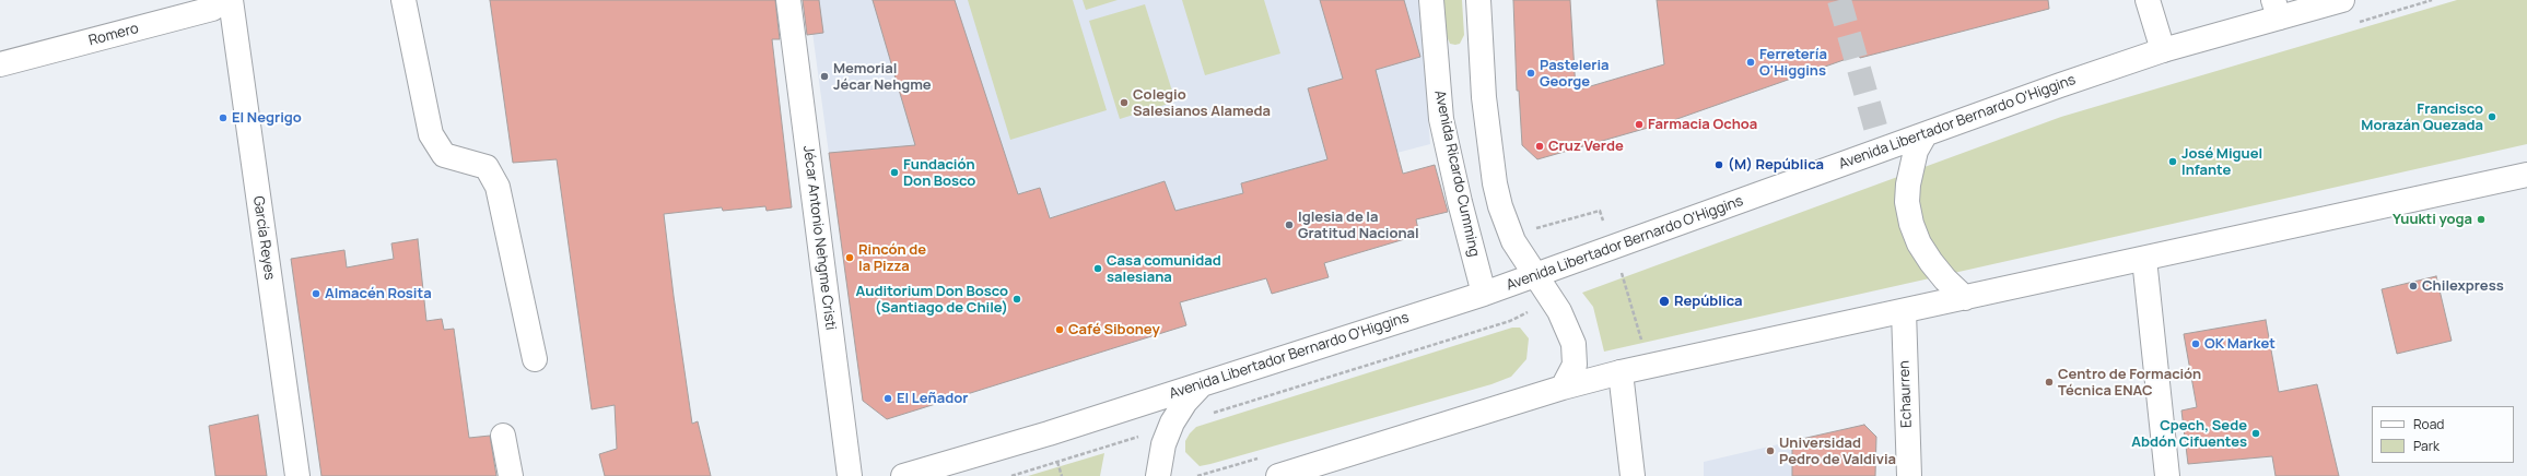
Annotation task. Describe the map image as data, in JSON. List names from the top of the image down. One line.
{"streets":{"main road":["Romero","Avenida Libertador Bernardo O'Higgins","Avenida Ricardo Cumming","García Reyes","Jécar Antonio Nehgme Cristi","Echaurren"]},"crossings":[["Avenida Libertador Bernardo O'Higgins","Avenida Ricardo Cumming"]],"places":["Ferretería O'Higgins","Pasteleria George","Memorial Jécar Nehgme","Colegio Salesianos Alameda","Francisco Morazán Quezada","El Negrigo","Farmacia Ochoa","Cruz Verde","José Miguel Infante","(M) República","Fundación Don Bosco","Yuukti yoga","Iglesia de la Gratitud Nacional","Rincón de la Pizza","Casa comunidad salesiana","Chilexpress","Almacén Rosita","Auditorium Don Bosco (Santiago de Chile)","República","Café Siboney","OK Market","Centro de Formación Técnica ENAC","El Leñador","Cpech, Sede Abdón Cifuentes","Universidad Pedro de Valdivia"],"legend":["Road","Park"]}
